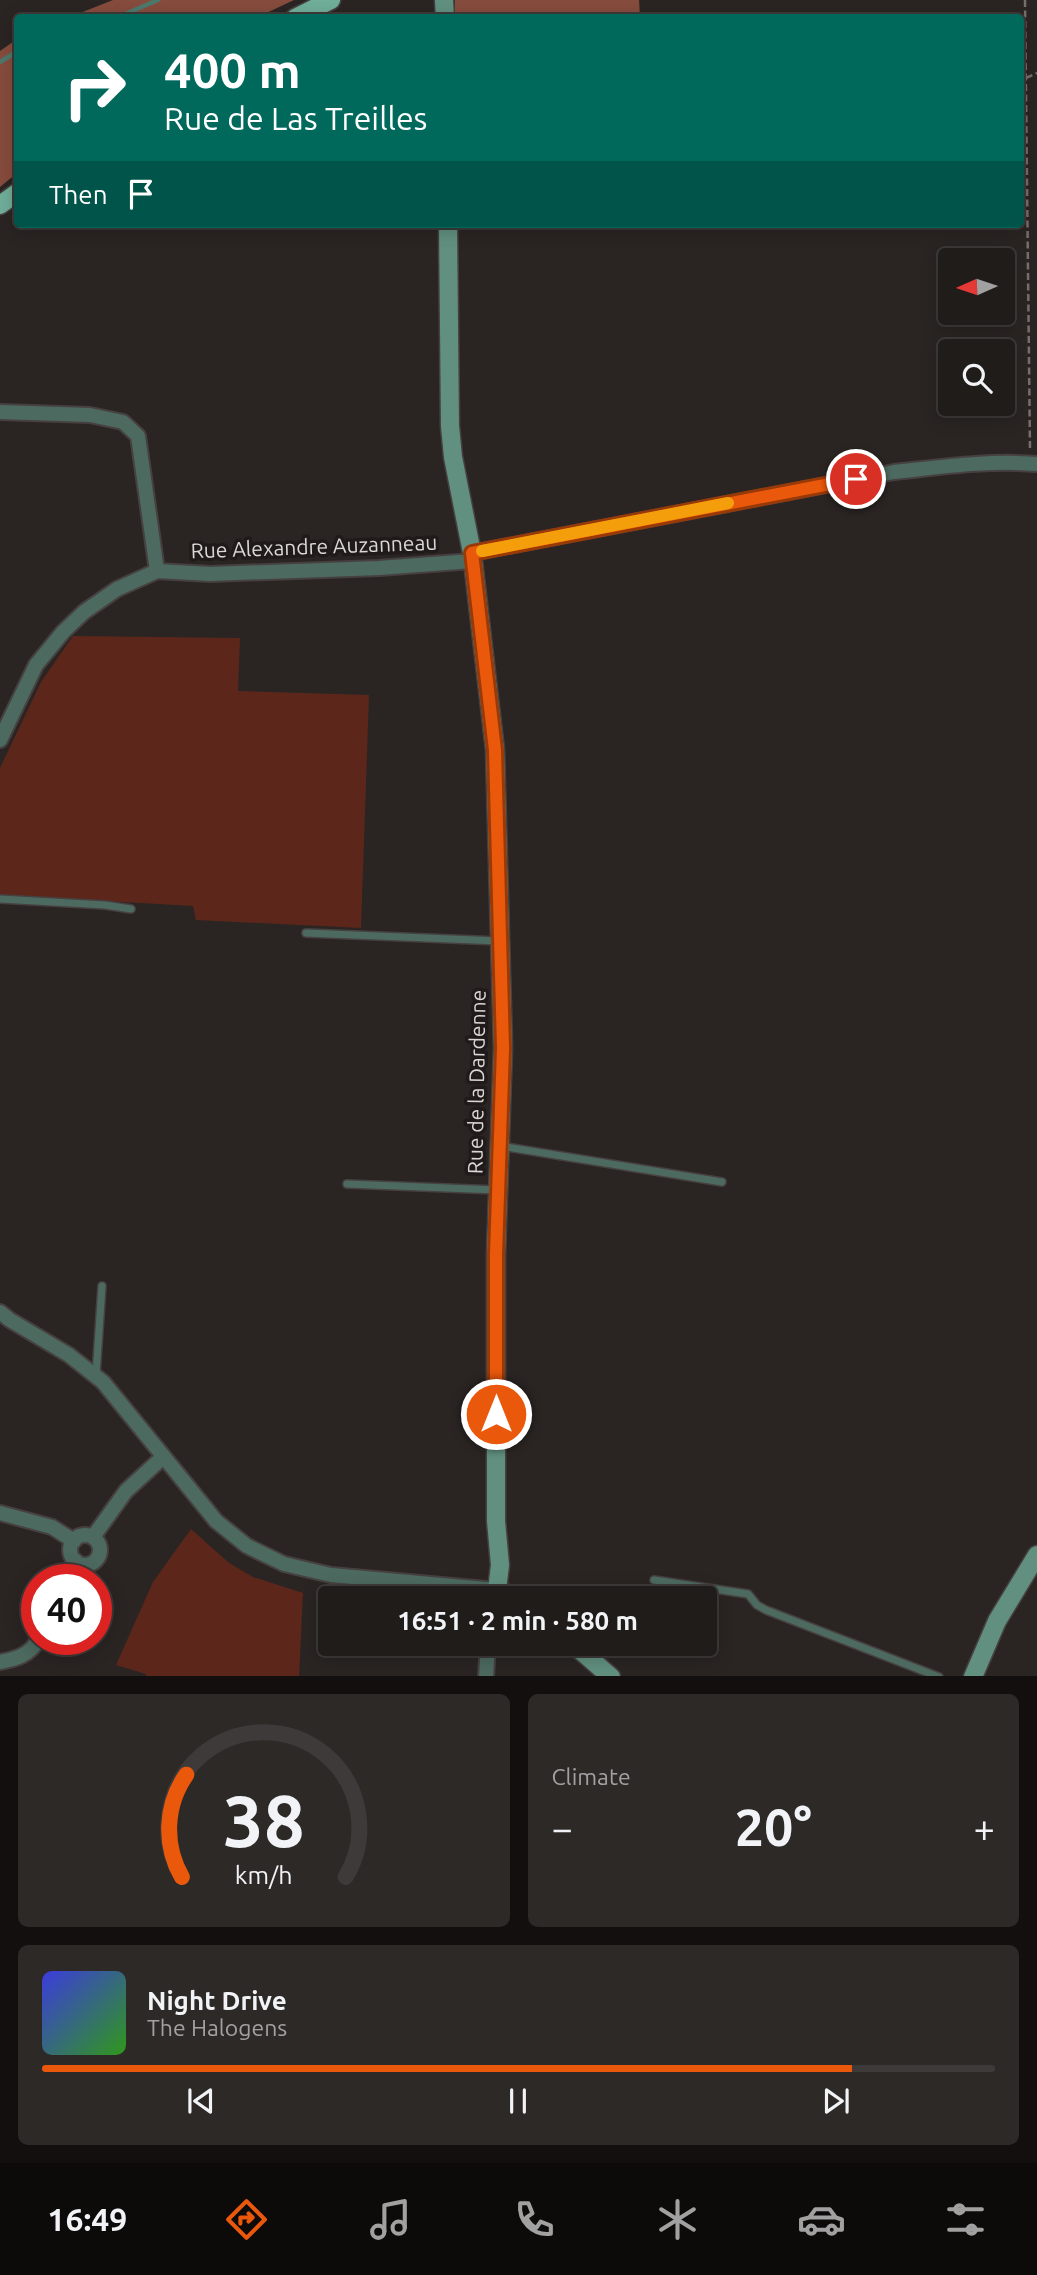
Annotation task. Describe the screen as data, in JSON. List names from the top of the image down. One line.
{"streets":{"street":["Rue Alexandre Auzanneau","Rue de la Dardenne"]},"crossings":[["Rue Alexandre Auzanneau","Rue de la Dardenne"]],"north":"left","page":{"turn":["400 m","Rue de Las Treilles"],"then":"Then","limit":"40","trip":"16:51 · 2 min · 580 m","tile":"Climate","heat":["−","20°","+"],"song":["Night Drive","The Halogens"],"tabs":"16:49","gauge":["38","km/h"]}}
